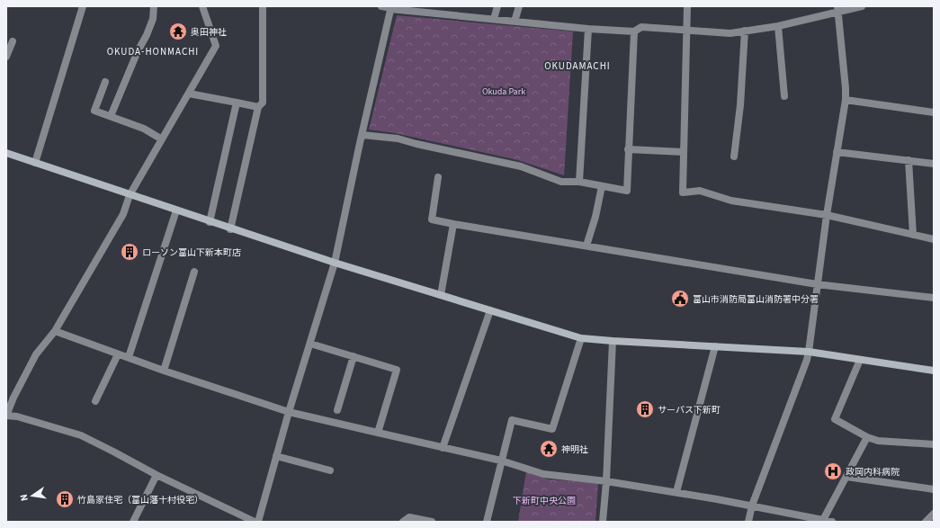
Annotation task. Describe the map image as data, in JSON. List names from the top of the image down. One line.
{"districts":["OKUDA-HONMACHI","OKUDAMACHI"],"parks":["Okuda Park","下新町中央公園"],"places":{"temple":["奥田神社","神明社"],"building":["ローソン富山下新本町店","サーパス下新町","竹島家住宅（富山藩十村役宅）"],"public building":["富山市消防局富山消防署中分署"],"hospital":["政岡内科病院"]},"north":"left"}
